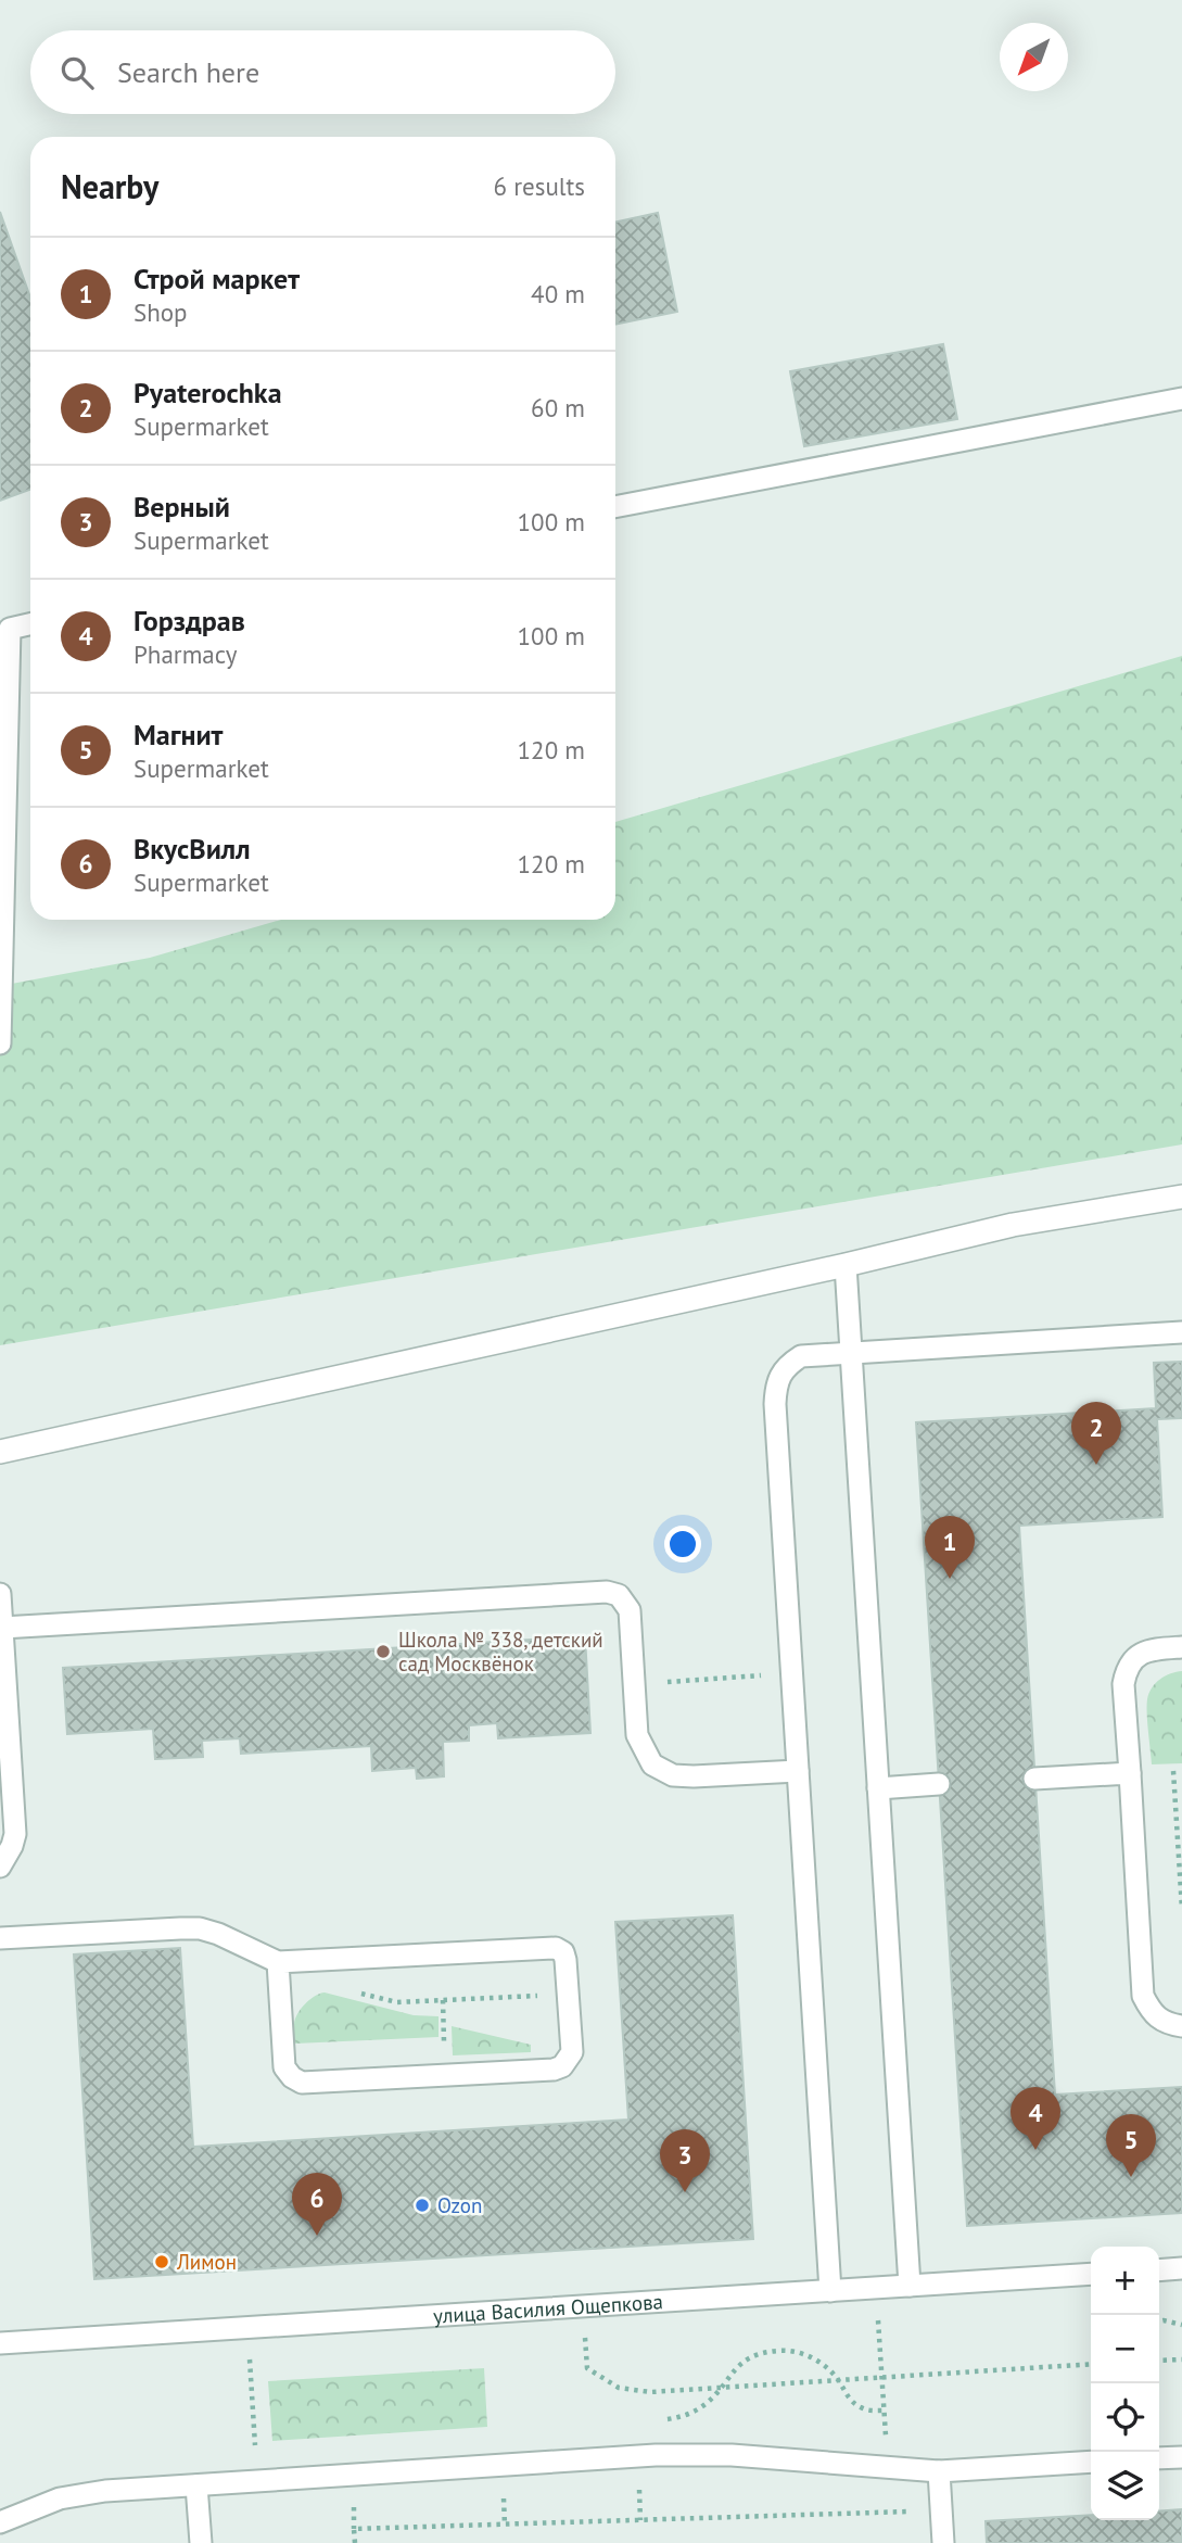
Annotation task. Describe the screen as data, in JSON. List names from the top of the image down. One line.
{"streets":{"lane":["улица Василия Ощепкова"]},"places":["Школа № 338, детский сад Москвёнок","Ozon","Лимон"],"north":"bottom left","page":{"search":"Search here","heading":["Nearby","6 results"],"list":[{"mark":"1","name":"Строй маркет","note":"Shop","value":"40 m"},{"mark":"2","name":"Pyaterochka","note":"Supermarket","value":"60 m"},{"mark":"3","name":"Верный","note":"Supermarket","value":"100 m"},{"mark":"4","name":"Горздрав","note":"Pharmacy","value":"100 m"},{"mark":"5","name":"Магнит","note":"Supermarket","value":"120 m"},{"mark":"6","name":"ВкусВилл","note":"Supermarket","value":"120 m"}],"pins":["2","1","4","5","3","6"],"map_buttons":["+","−"]}}
